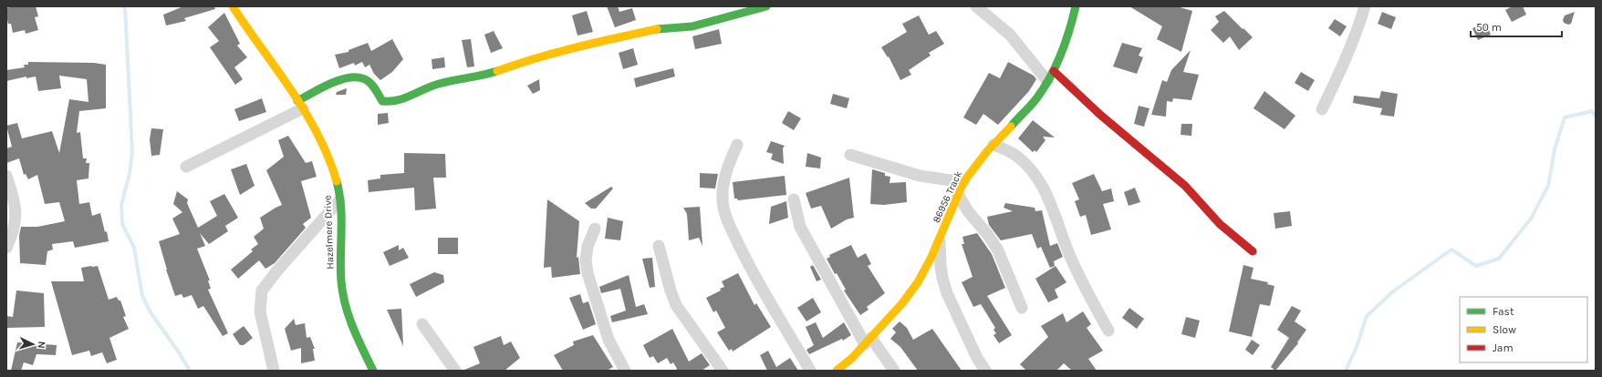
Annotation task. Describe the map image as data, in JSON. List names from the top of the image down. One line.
{"streets":{"street":["86956 Track","Hazelmere Drive"]},"legend":["Fast","Slow","Jam"],"scale_bar":"50 m","north":"right"}
